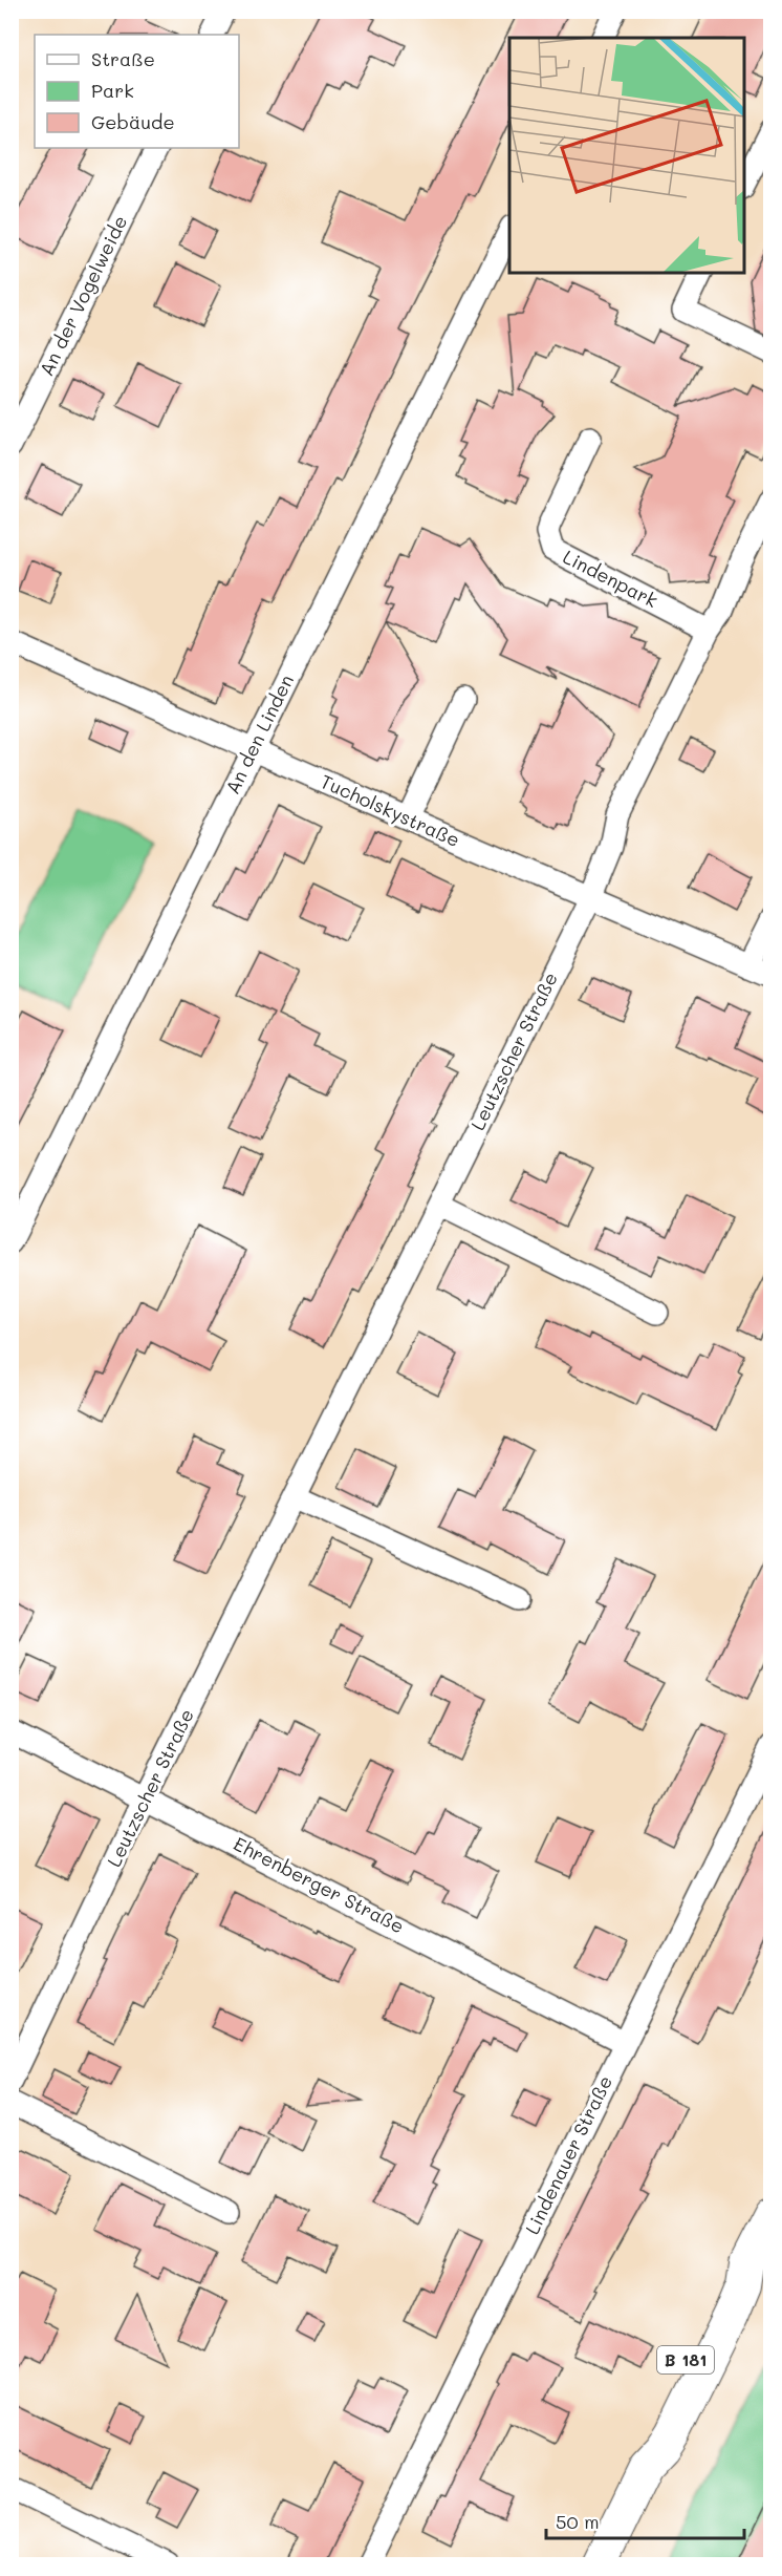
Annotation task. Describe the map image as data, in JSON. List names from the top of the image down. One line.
{"streets":{"main road":["B 181"],"street":["An der Vogelweide","Lindenpark","An den Linden","Tucholskystraße","Leutzscher Straße","Ehrenberger Straße","Lindenauer Straße"]},"crossings":[["An den Linden","Tucholskystraße"],["Tucholskystraße","Leutzscher Straße"],["Leutzscher Straße","Ehrenberger Straße"],["Ehrenberger Straße","Lindenauer Straße"]],"legend":["Straße","Park","Gebäude"],"scale_bar":"50 m"}
